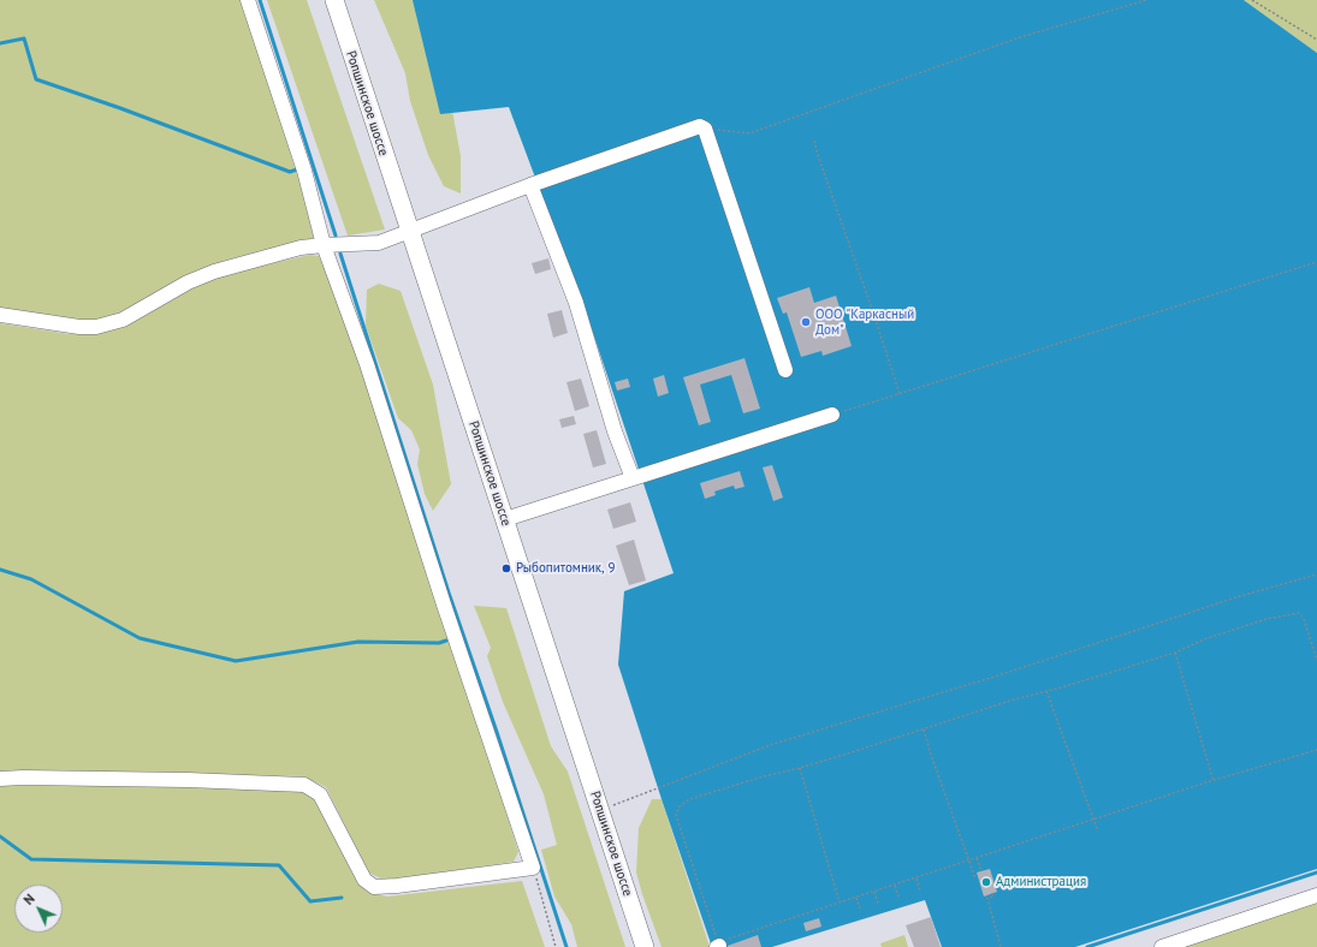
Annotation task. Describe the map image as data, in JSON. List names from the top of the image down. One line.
{"streets":{"main road":["Ропшинское шоссе"]},"places":["ООО \"Каркасный Дом\"","Рыбопитомник, 9","Администрация"],"north":"top left"}
